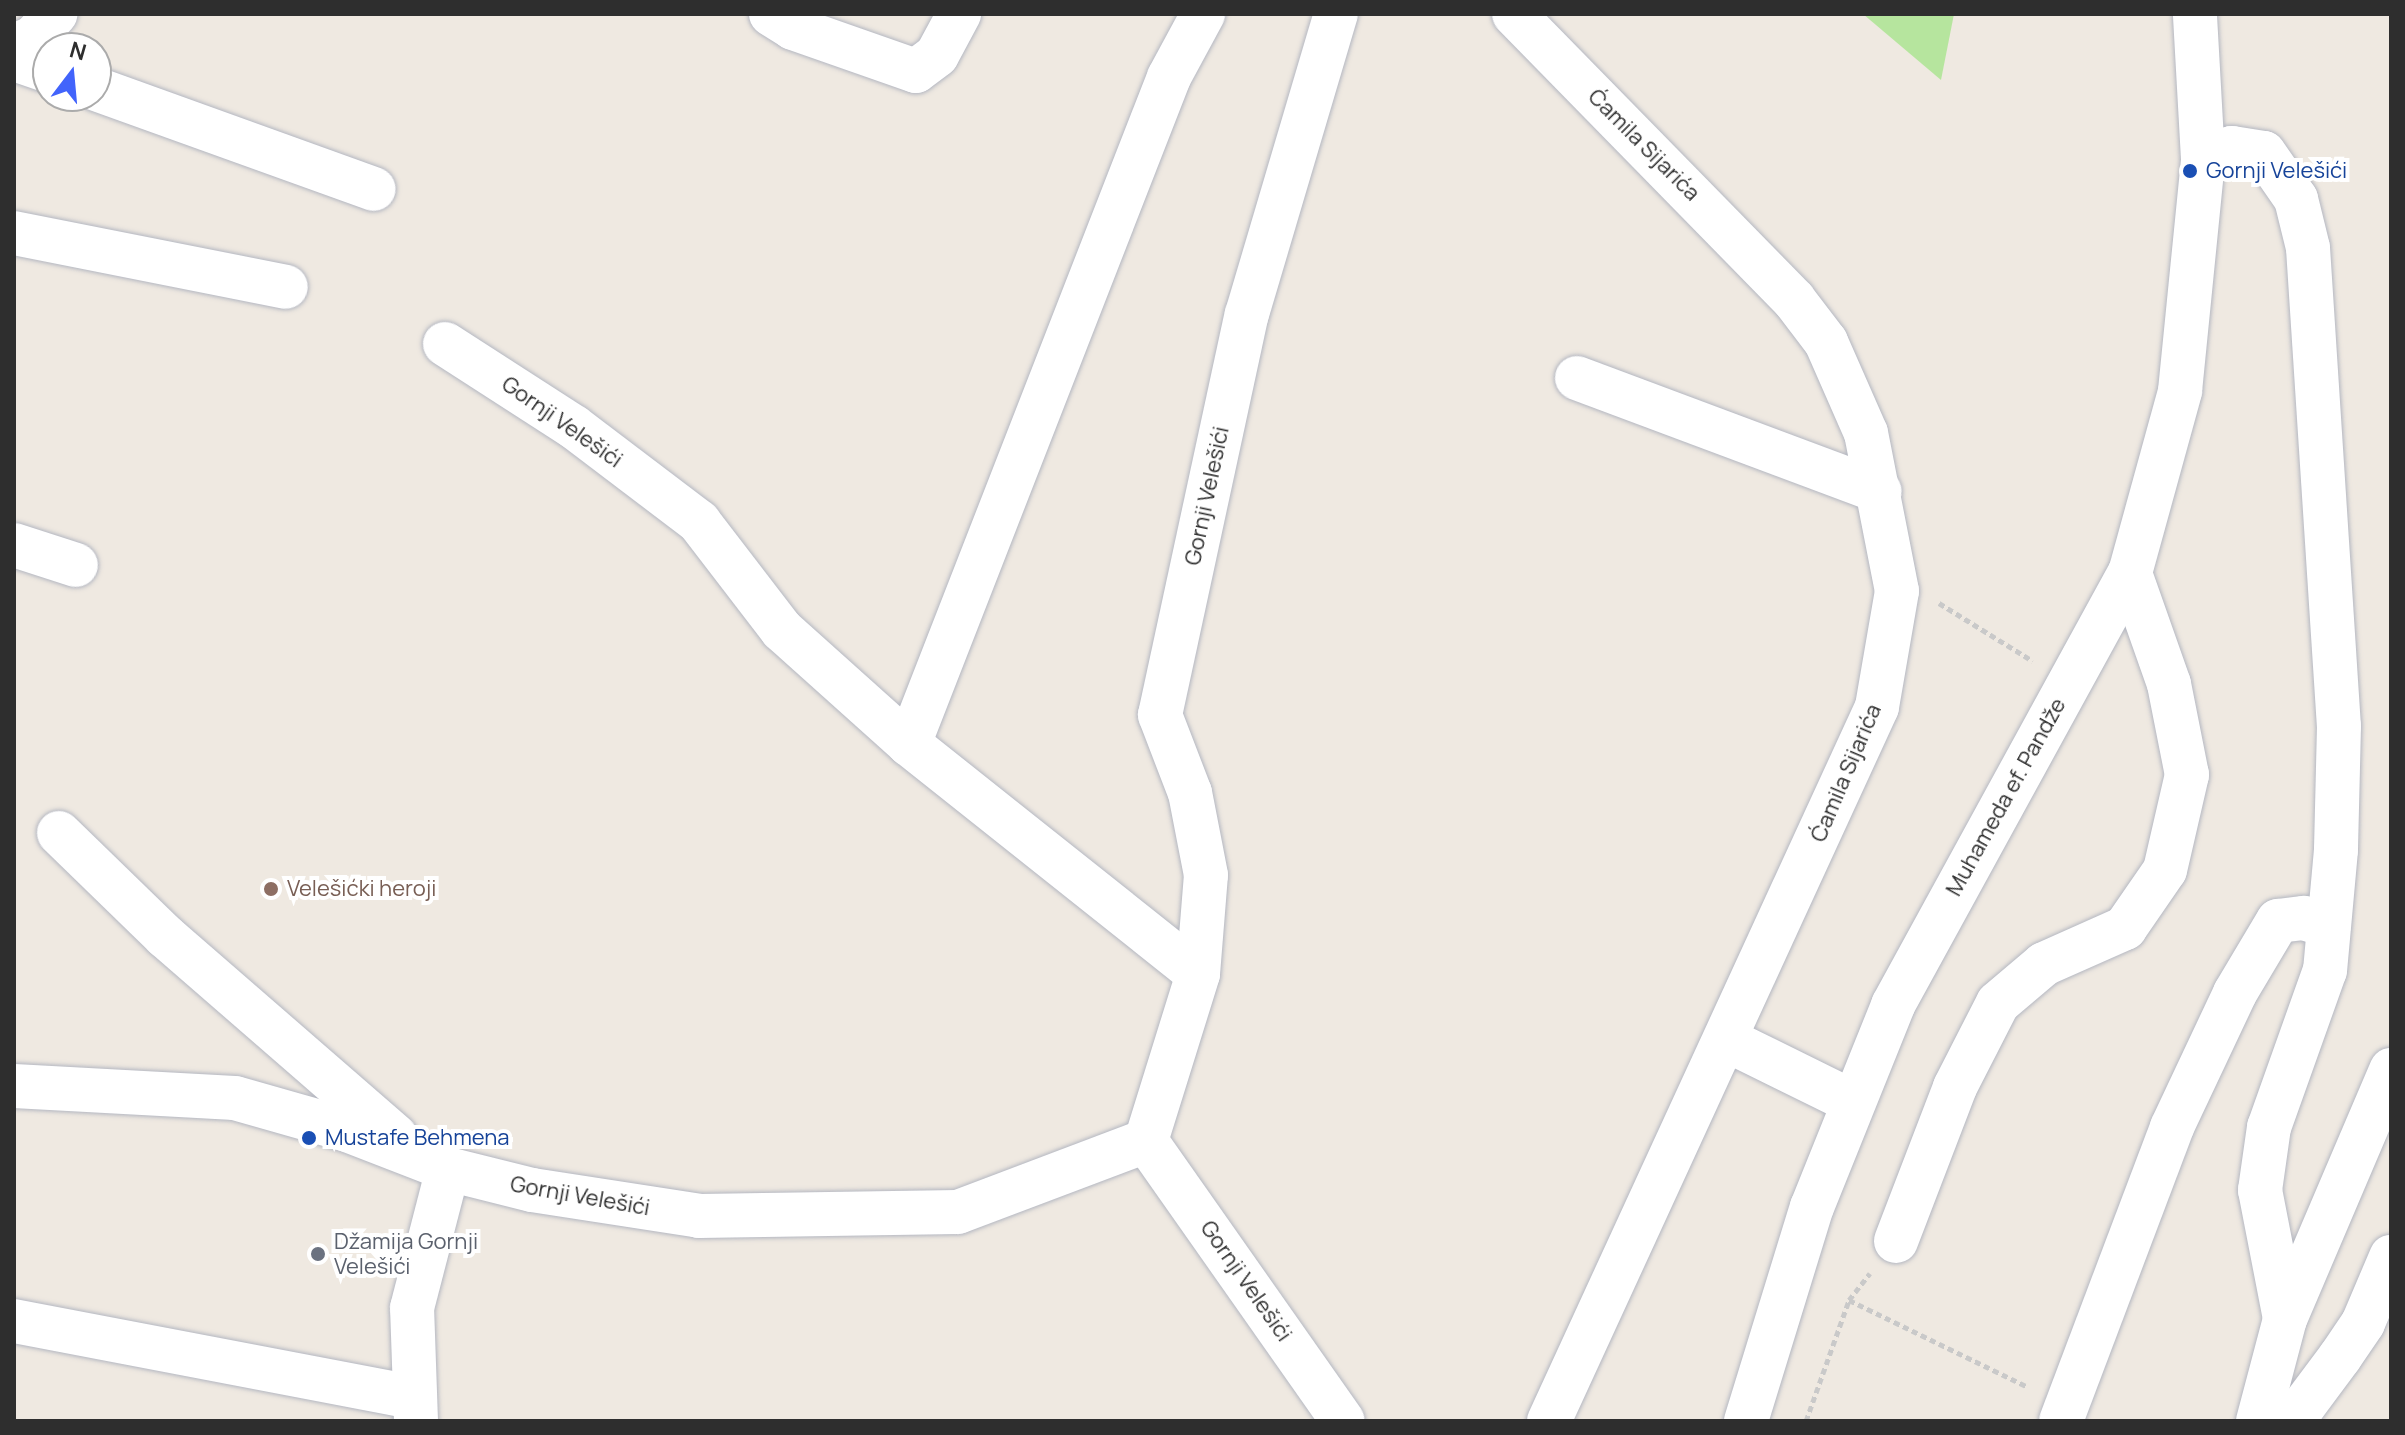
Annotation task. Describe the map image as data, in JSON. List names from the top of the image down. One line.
{"streets":{"street":["Ćamila Sijarića","Gornji Velešići","Muhameda ef. Pandže"]},"places":["Gornji Velešići","Velešićki heroji","Mustafe Behmena","Džamija Gornji Velešići"],"north":"top"}
